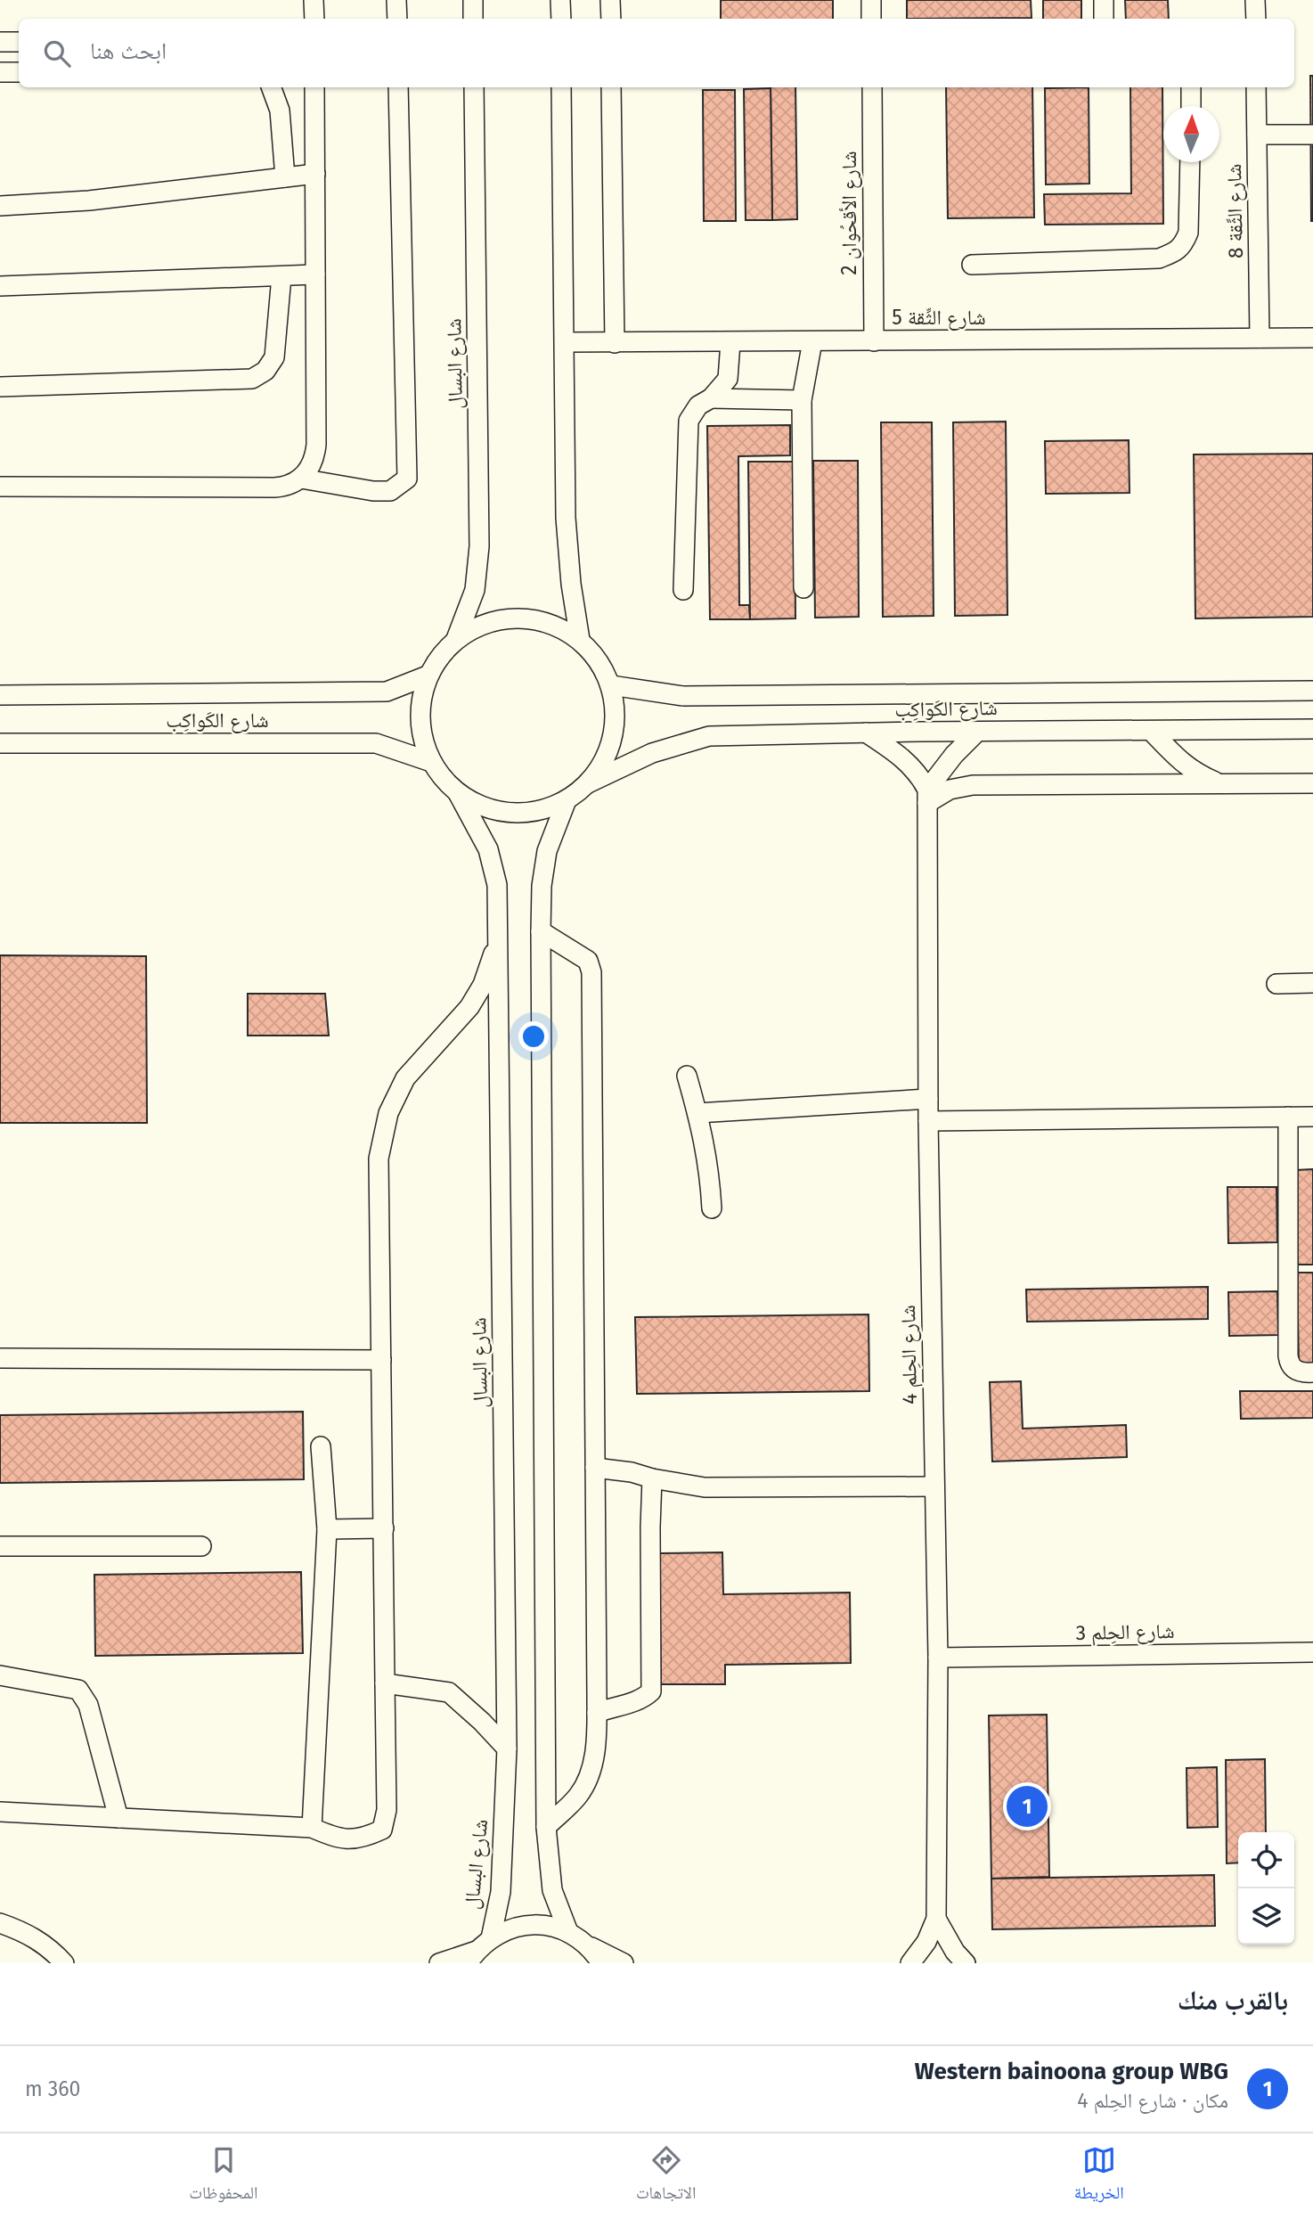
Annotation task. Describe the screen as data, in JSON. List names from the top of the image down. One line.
{"streets":{"street":["شارع الثِّقة 8","شارع الأقحُوان 2","شارع الثِّقة 5","شارع البسال","شارع الكَواكِب","شارع الحِلم 4","شارع الحِلم 3"]},"crossings":[["شارع الثِّقة 8","شارع الثِّقة 5"],["شارع الأقحُوان 2","شارع الثِّقة 5"],["شارع البسال","شارع الكَواكِب"],["شارع الحِلم 4","شارع الحِلم 3"]],"north":"top","page":{"search":"ابحث هنا","pins":"1","heading":"بالقرب منك","list":[{"mark":"1","name":"Western bainoona group WBG","note":"مكان · شارع الحِلم 4","value":"360 m"}],"nav":["الخريطة","الاتجاهات","المحفوظات"]}}
